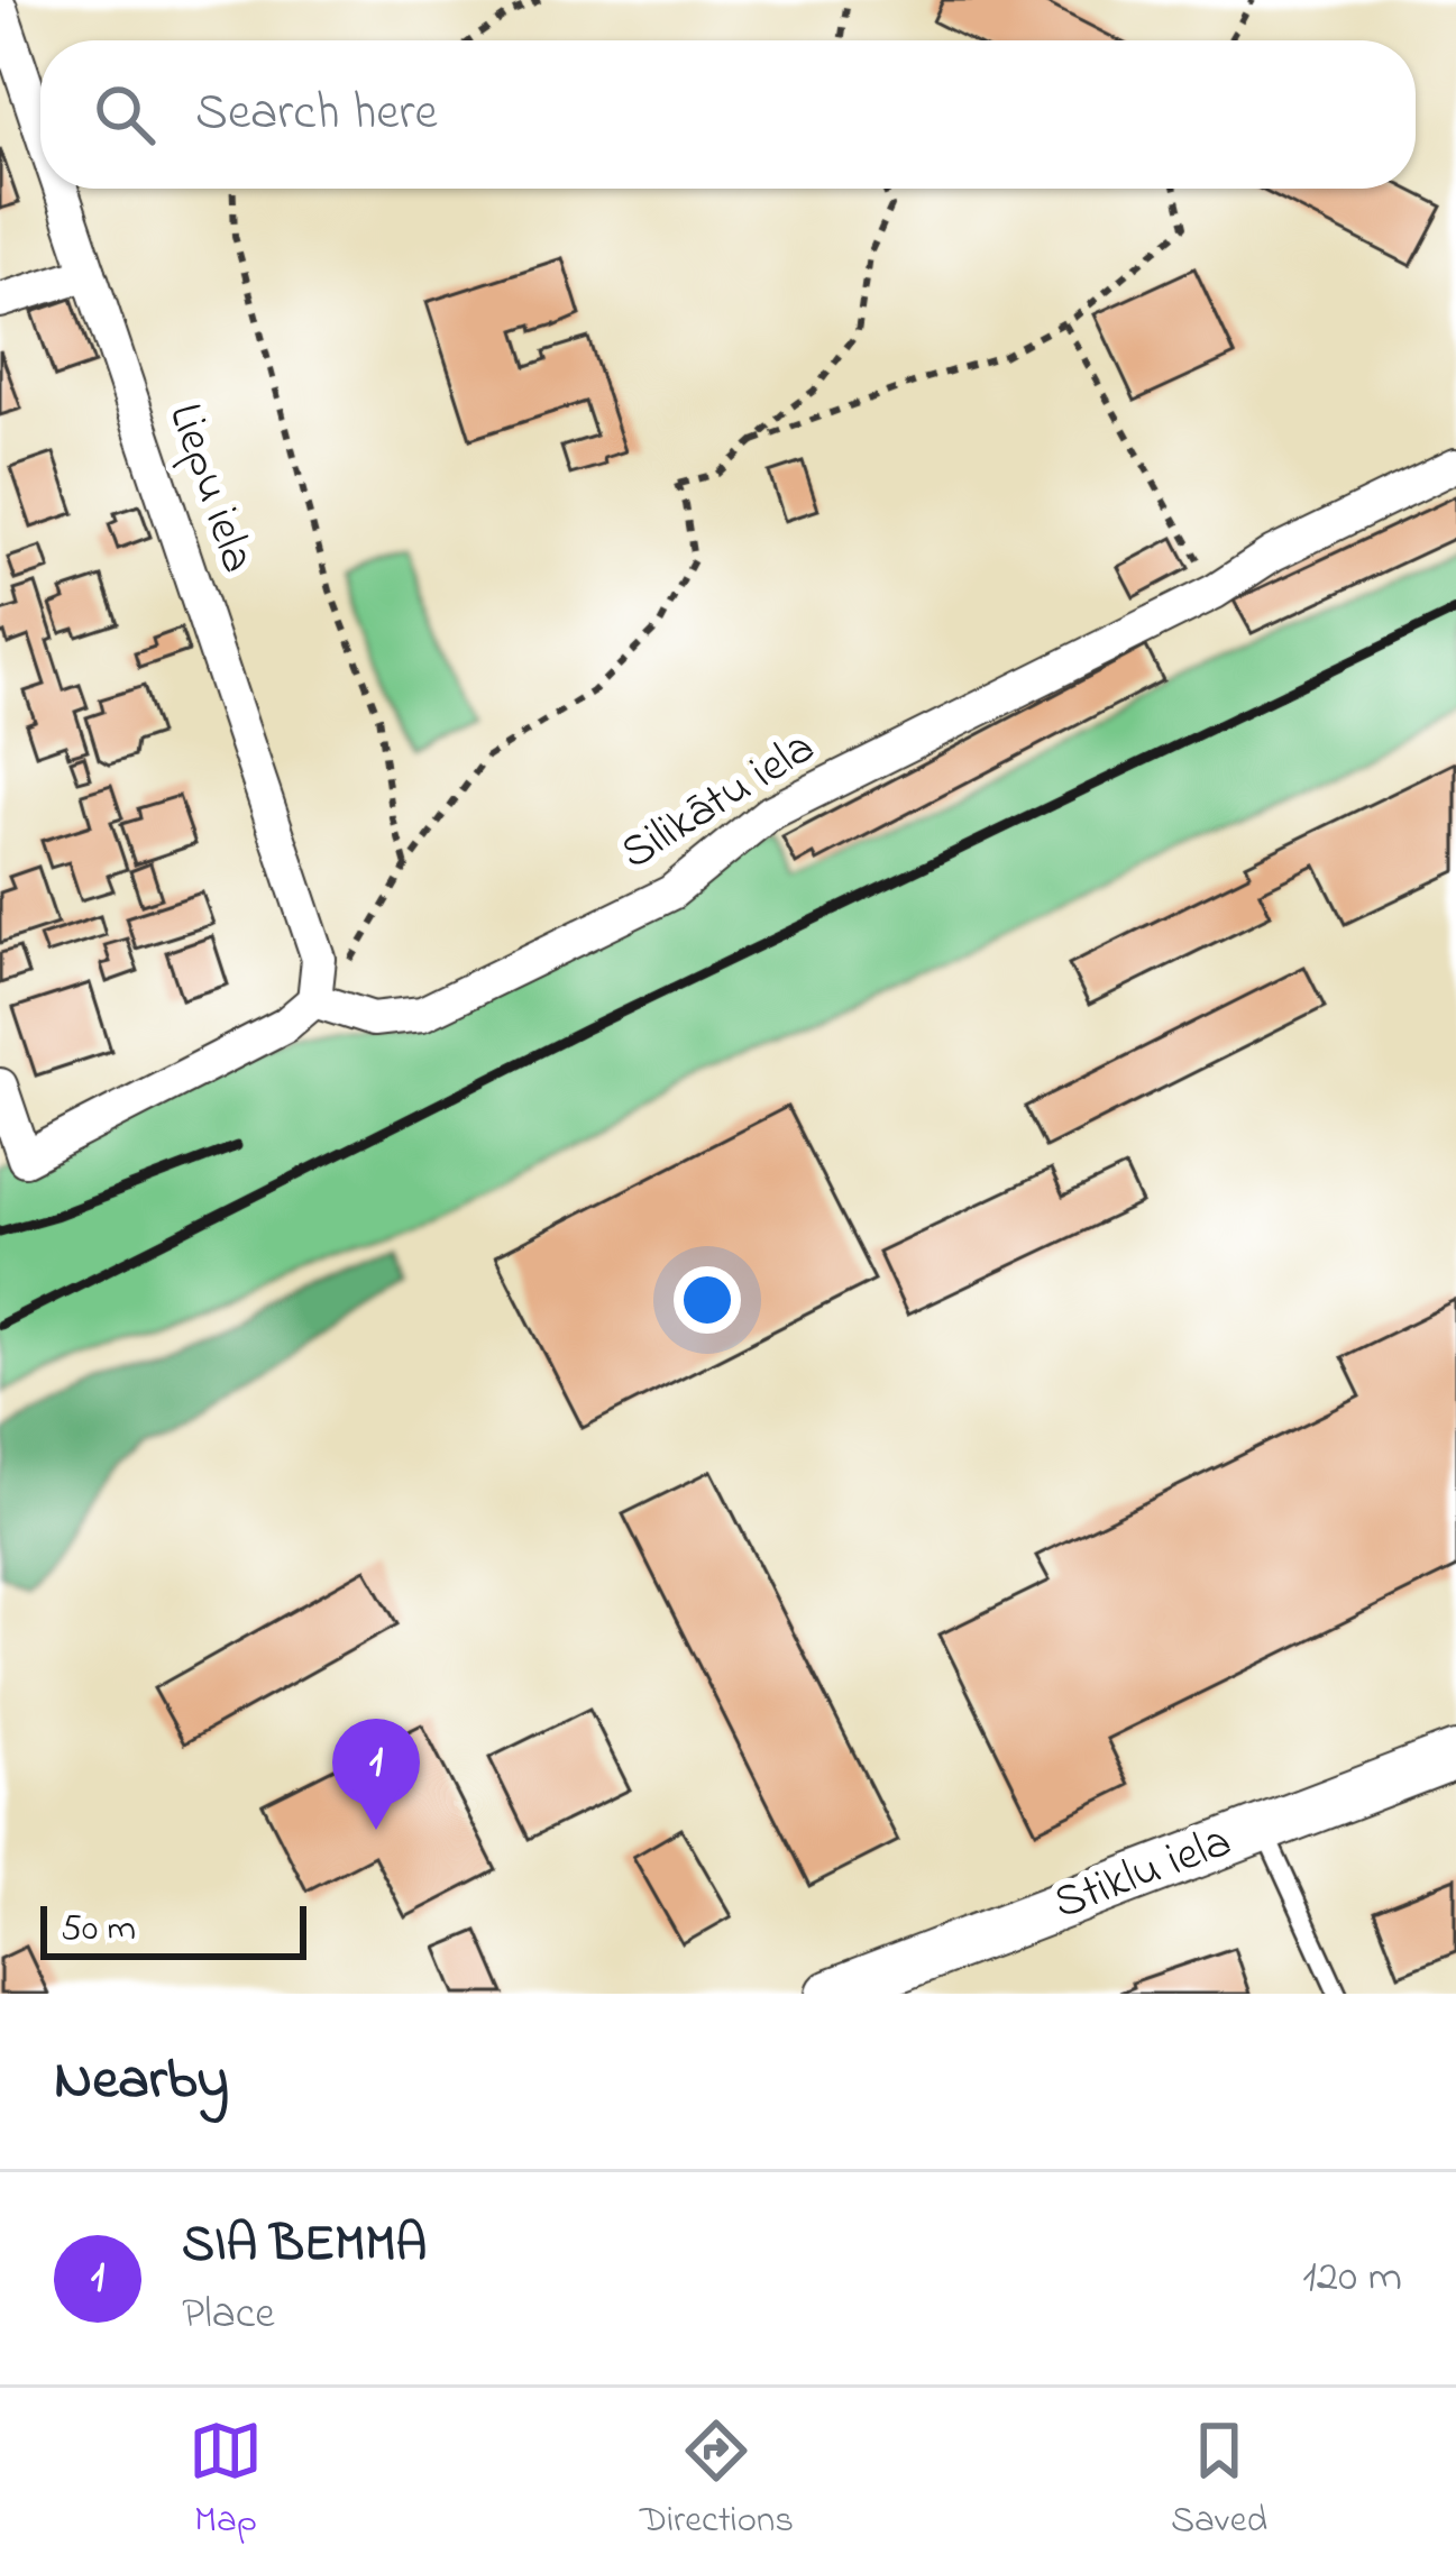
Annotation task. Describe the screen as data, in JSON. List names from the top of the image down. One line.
{"streets":{"street":["Liepu iela","Silikātu iela","Stiklu iela"]},"crossings":[["Liepu iela","Silikātu iela"]],"scale_bar":"50 m","page":{"search":"Search here","pins":"1","scale":"50 m","heading":"Nearby","list":[{"mark":"1","name":"SIA BEMMA","note":"Place","value":"120 m"}],"nav":["Map","Directions","Saved"]}}
